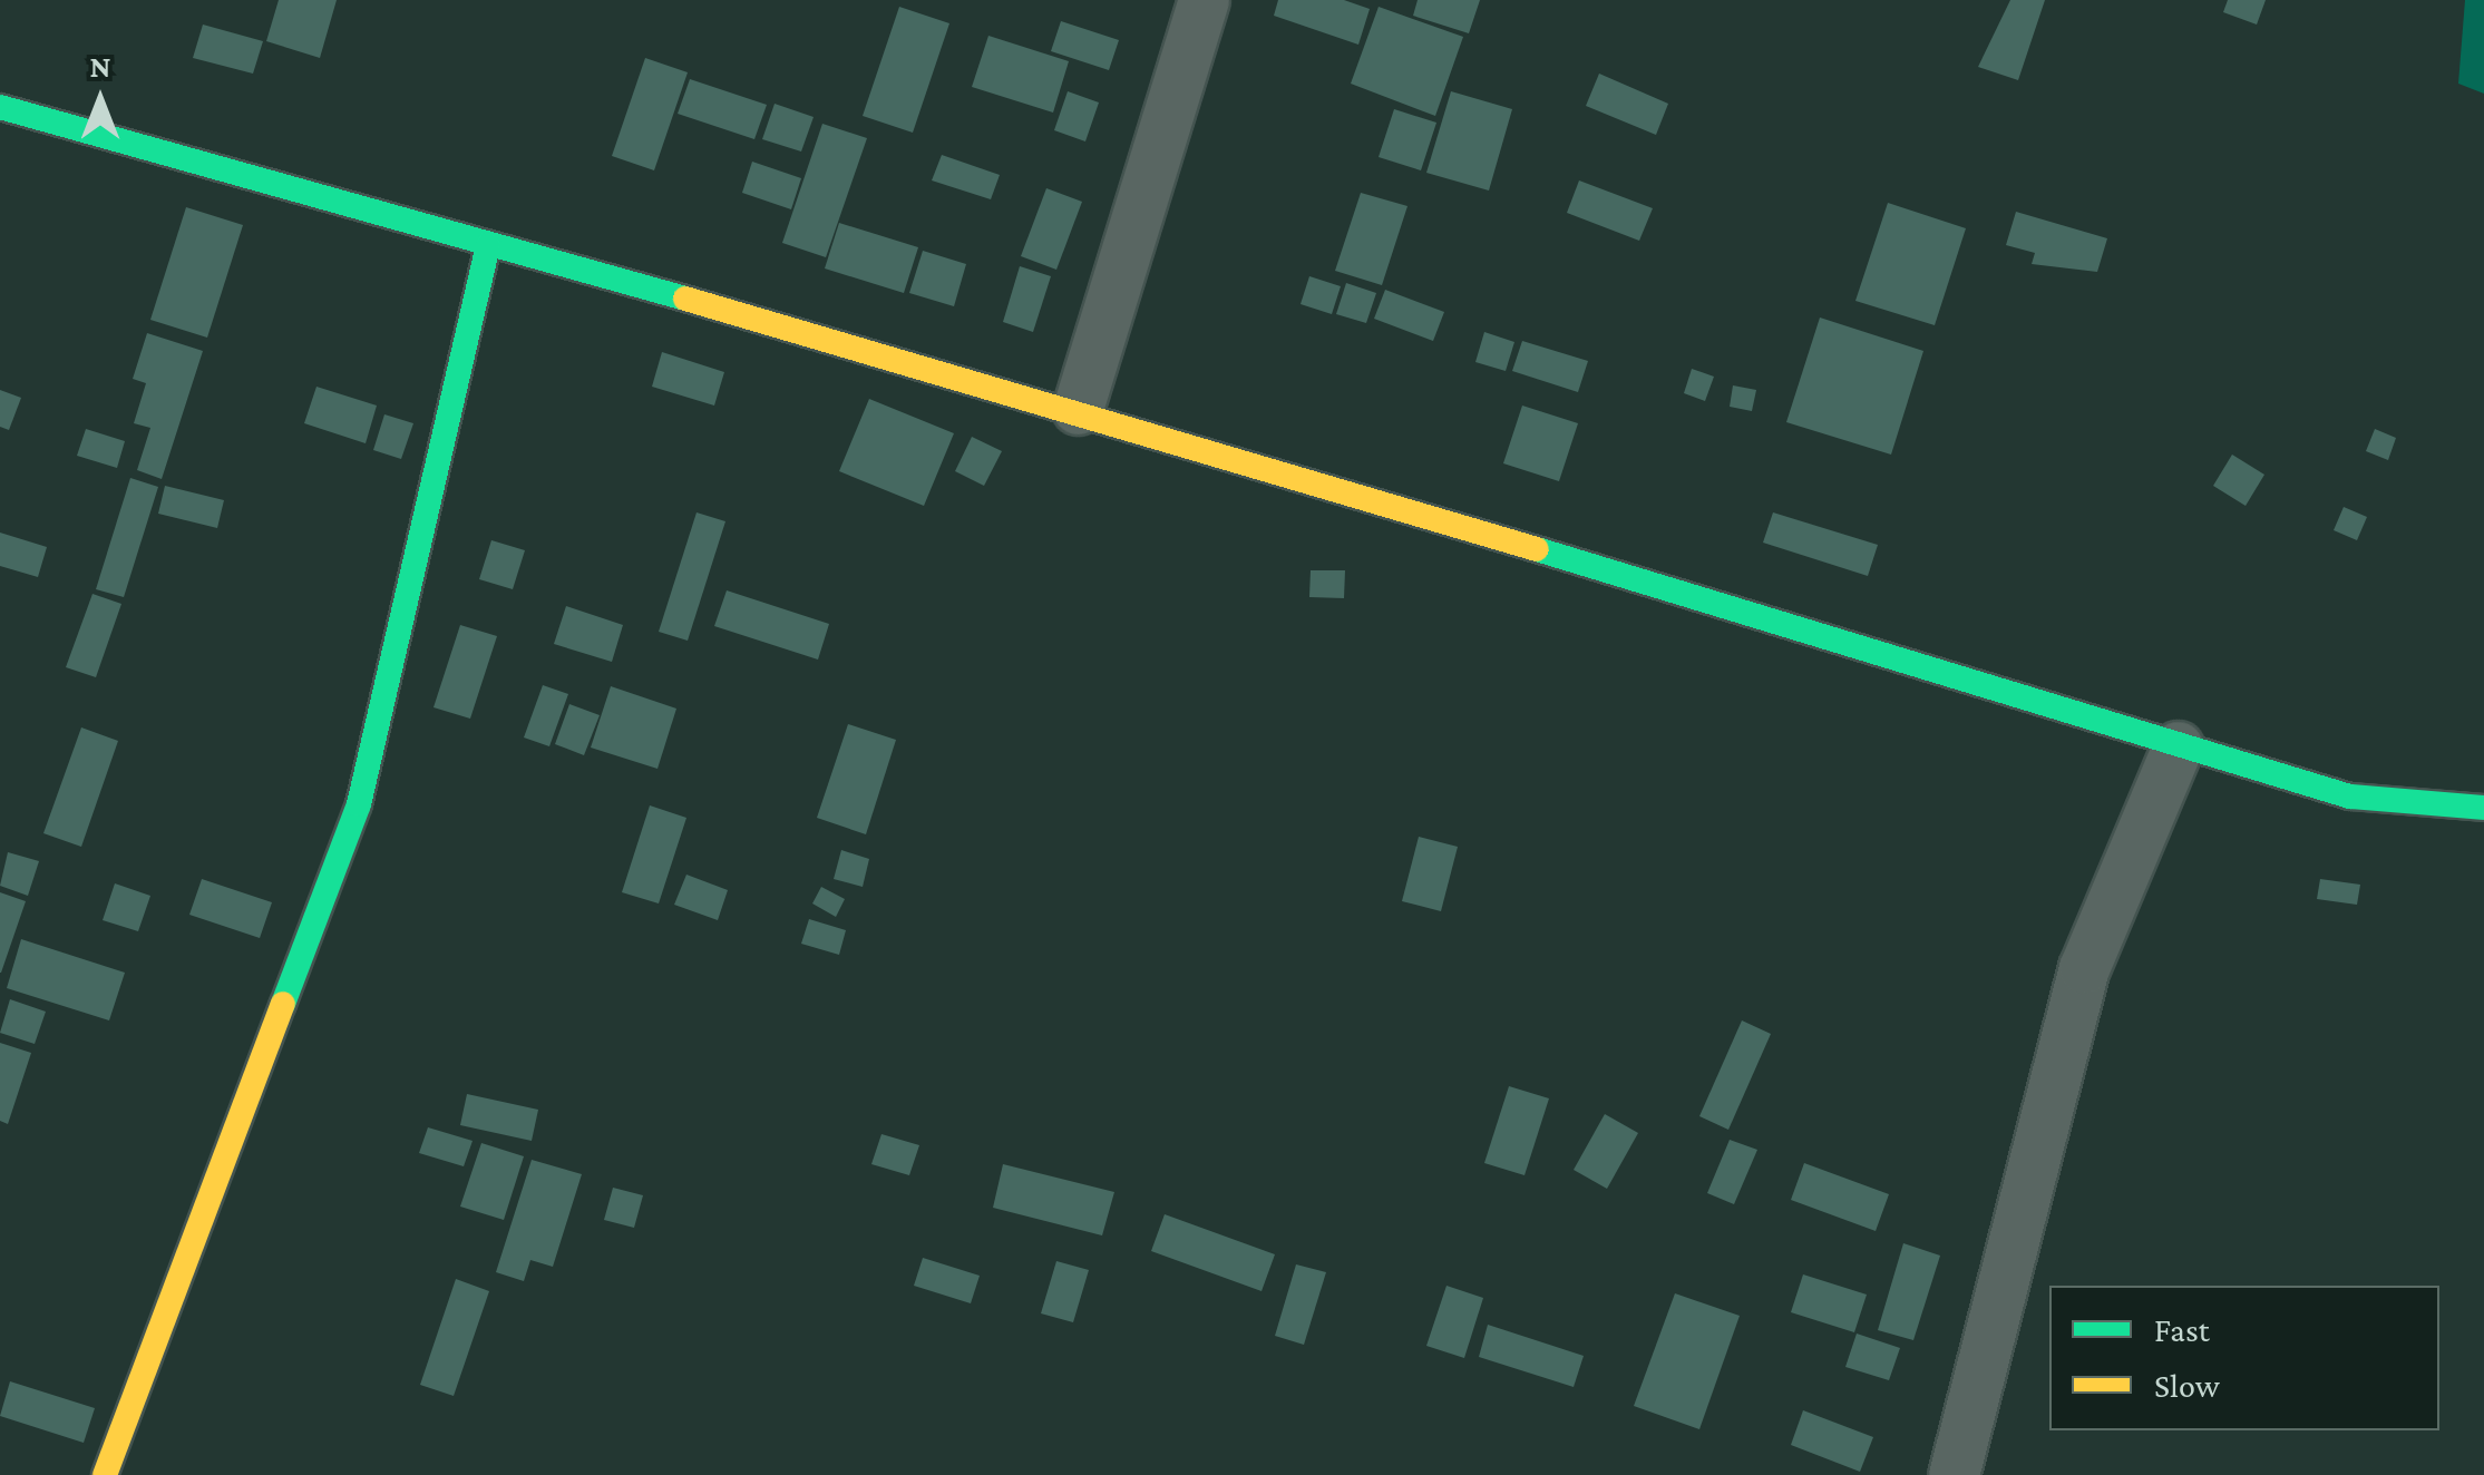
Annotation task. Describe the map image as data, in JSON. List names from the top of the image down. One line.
{"legend":["Fast","Slow"],"north":"top"}
